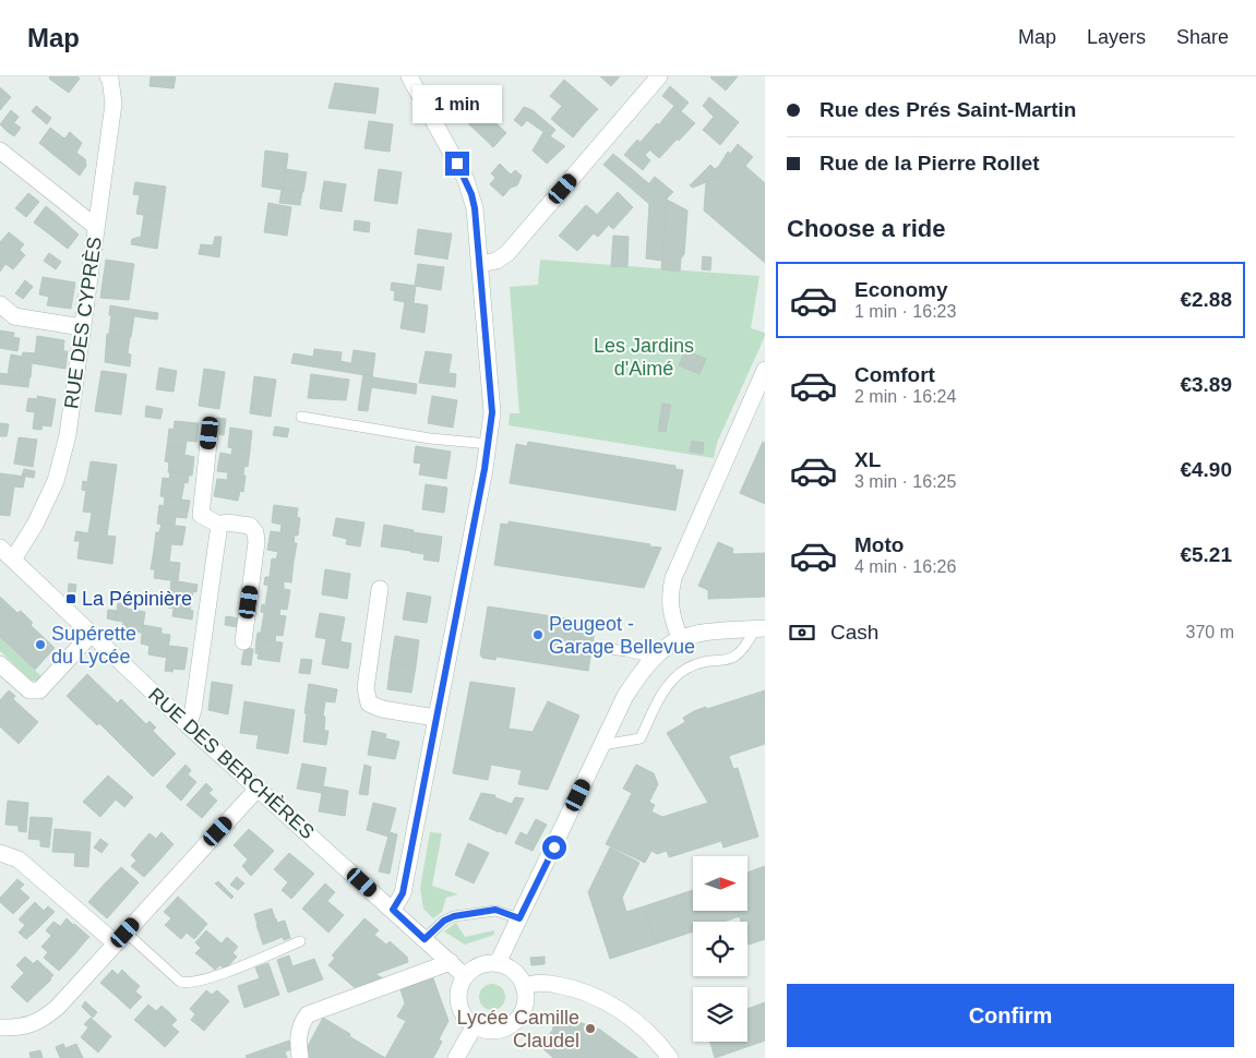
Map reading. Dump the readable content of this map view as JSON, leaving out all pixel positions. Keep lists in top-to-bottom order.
{
  "streets": {
    "street": ["RUE DES CYPRÈS", "RUE DES BERCHÈRES"]
  },
  "crossings": [
    ["RUE DES CYPRÈS", "RUE DES BERCHÈRES"]
  ],
  "parks": ["Les Jardins d'Aimé"],
  "places": {
    "transit": ["La Pépinière"],
    "other": ["Peugeot - Garage Bellevue", "Supérette du Lycée", "Lycée Camille Claudel"]
  },
  "north": "right",
  "page": {
    "header": "Map",
    "nav": ["Map", "Layers", "Share"],
    "banner": ["Rue des Prés Saint-Martin", "Rue de la Pierre Rollet"],
    "bubble": "1 min",
    "heading": "Choose a ride",
    "list": [
      {
        "name": "Economy",
        "note": "1 min · 16:23",
        "value": "€2.88"
      },
      {
        "name": "Comfort",
        "note": "2 min · 16:24",
        "value": "€3.89"
      },
      {
        "name": "XL",
        "note": "3 min · 16:25",
        "value": "€4.90"
      },
      {
        "name": "Moto",
        "note": "4 min · 16:26",
        "value": "€5.21"
      }
    ],
    "pay": ["Cash", "370 m"],
    "buttons": "Confirm"
  }
}
